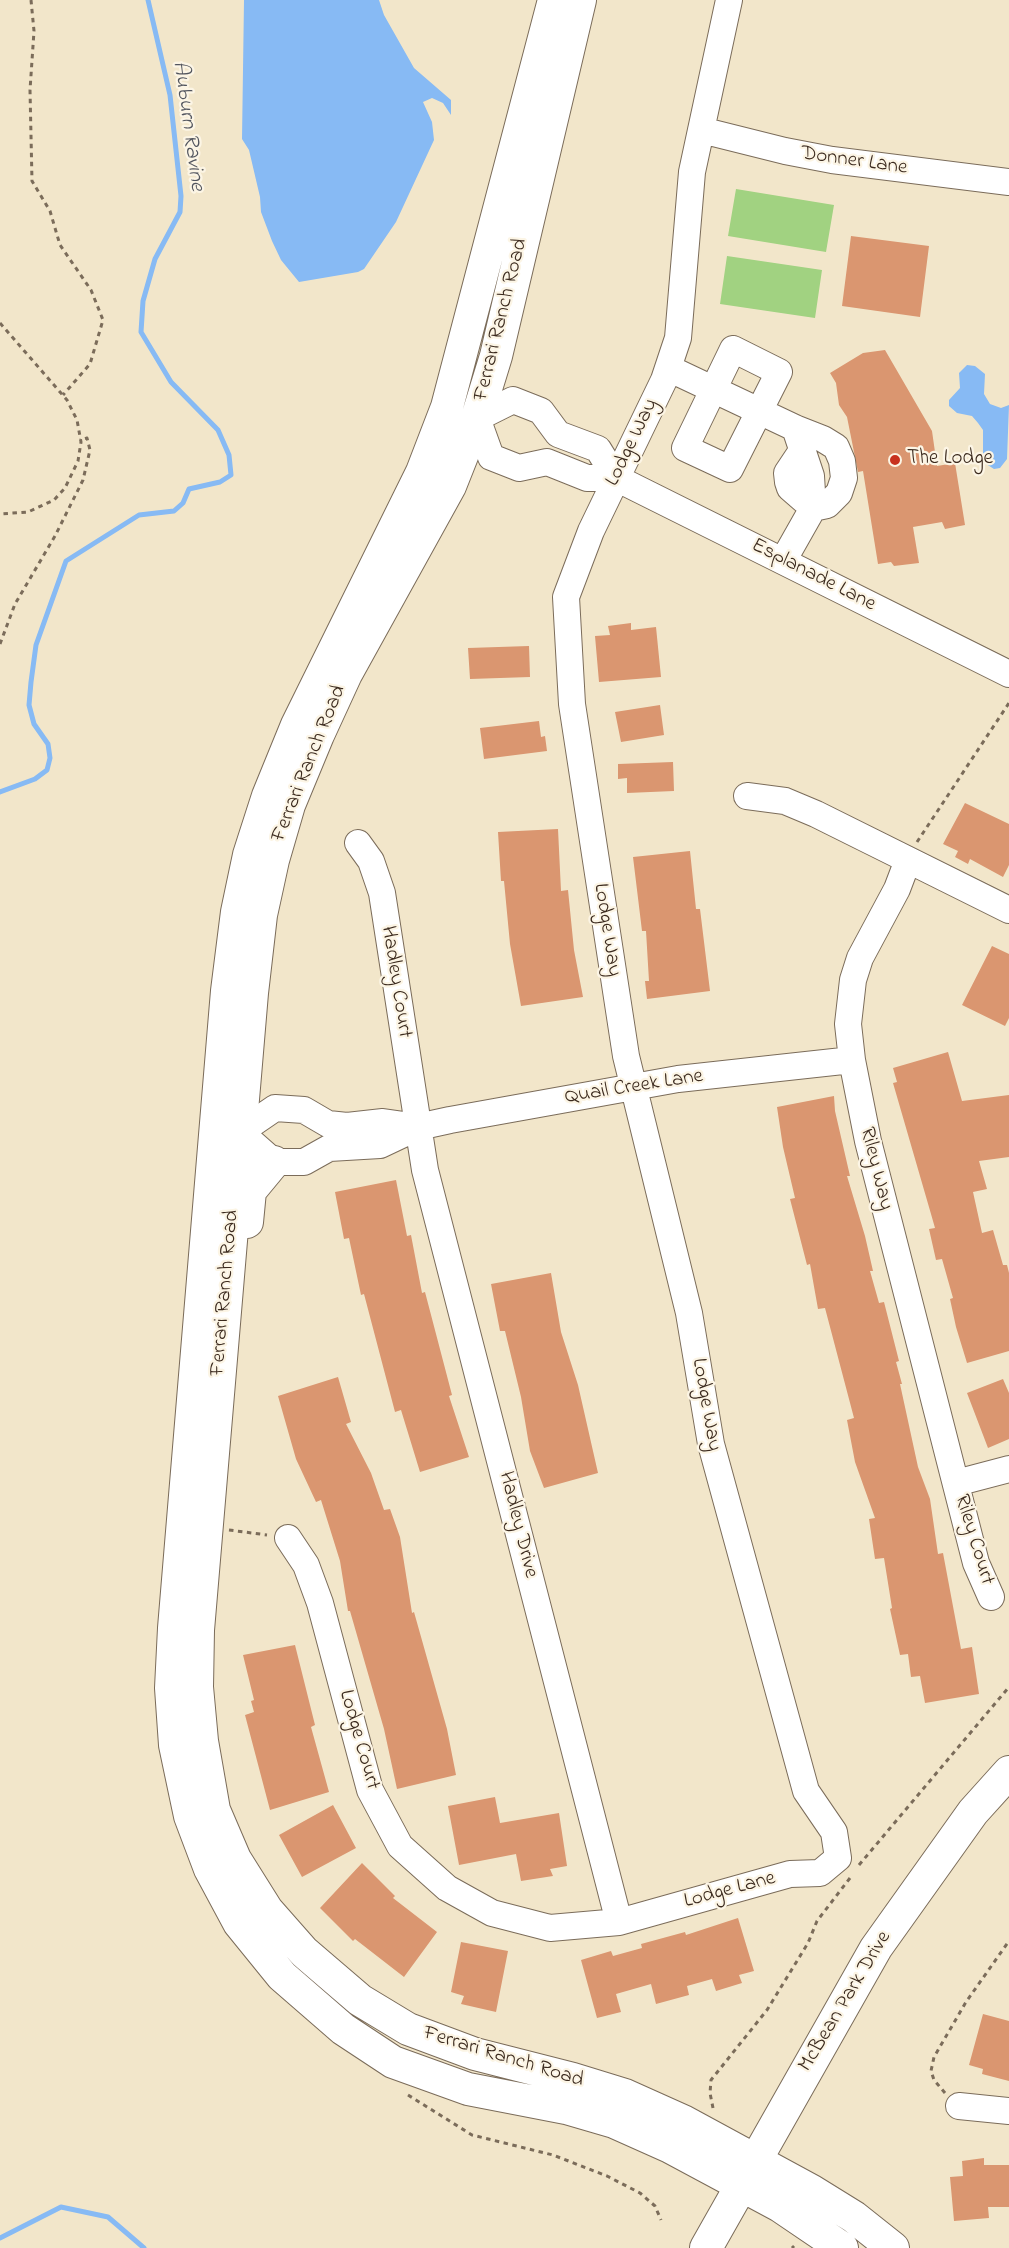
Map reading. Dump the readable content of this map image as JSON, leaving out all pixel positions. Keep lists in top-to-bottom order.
{
  "streets": {
    "main road": ["Ferrari Ranch Road", "McBean Park Drive"],
    "street": [
      "Donner Lane",
      "Lodge Way",
      "Esplanade Lane",
      "Hadley Court",
      "Quail Creek Lane",
      "Riley Way",
      "Hadley Drive",
      "Riley Court",
      "Lodge Court",
      "Lodge Lane"
    ]
  },
  "crossings": [
    ["Donner Lane", "Lodge Way"],
    ["Ferrari Ranch Road", "Esplanade Lane"],
    ["Ferrari Ranch Road", "McBean Park Drive"],
    ["Lodge Way", "Esplanade Lane"],
    ["Lodge Way", "Quail Creek Lane"],
    ["Lodge Way", "Lodge Lane"],
    ["Hadley Court", "Quail Creek Lane"],
    ["Hadley Court", "Hadley Drive"],
    ["Quail Creek Lane", "Riley Way"],
    ["Quail Creek Lane", "Hadley Drive"],
    ["Riley Way", "Riley Court"],
    ["Hadley Drive", "Lodge Court"],
    ["Hadley Drive", "Lodge Lane"],
    ["Lodge Court", "Lodge Lane"]
  ],
  "water": ["Auburn Ravine"],
  "places": ["The Lodge"]
}
